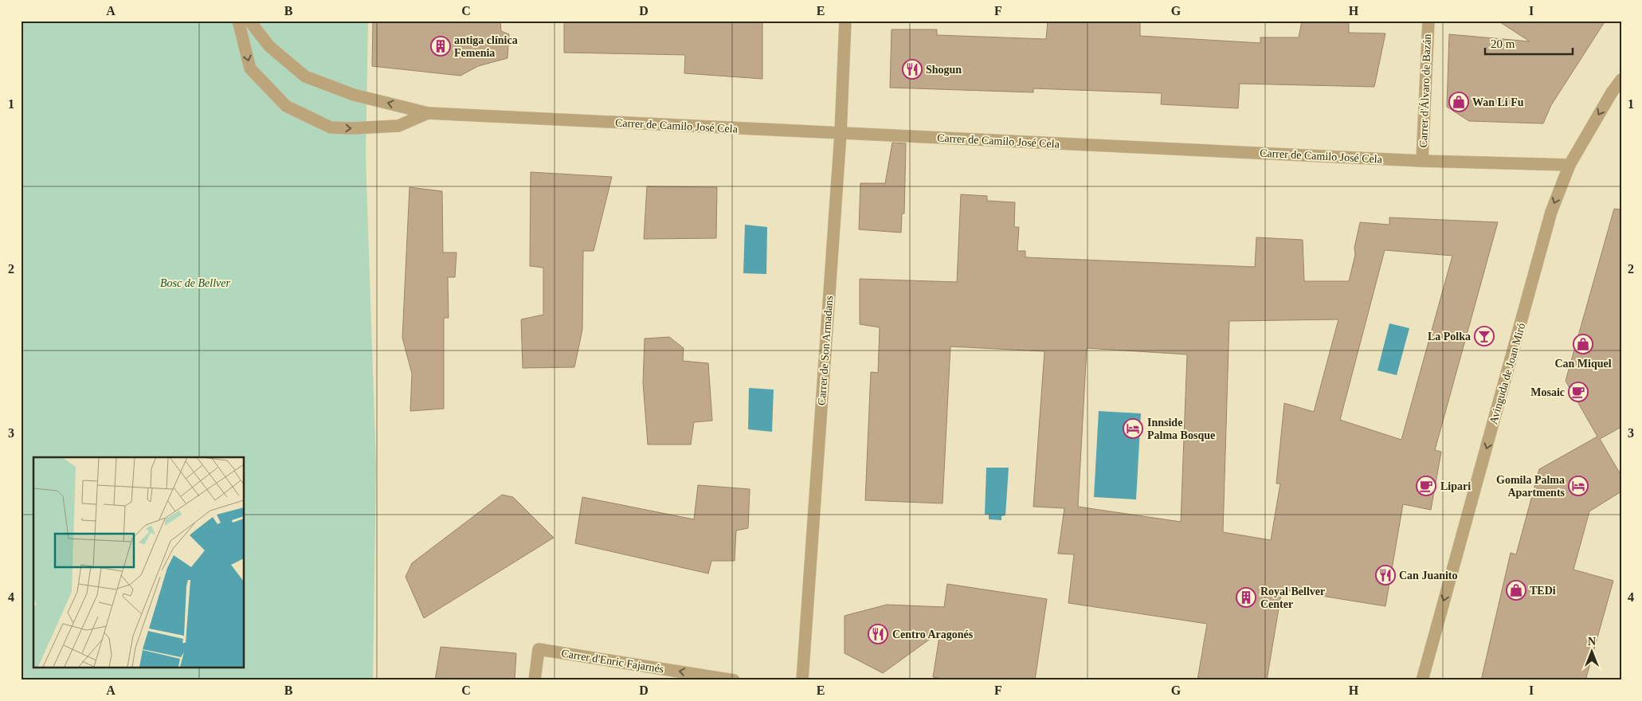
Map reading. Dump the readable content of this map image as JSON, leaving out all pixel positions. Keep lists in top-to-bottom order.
{
  "streets": {
    "street": [
      "Carrer d'Álvaro de Bazán",
      "Carrer de Camilo José Cela",
      "Carrer de Son Armadans",
      "Avinguda de Joan Miró",
      "Carrer d'Enric Fajarnés"
    ]
  },
  "crossings": [
    ["Carrer d'Álvaro de Bazán", "Carrer de Camilo José Cela"],
    ["Carrer de Camilo José Cela", "Carrer de Son Armadans"],
    ["Carrer de Camilo José Cela", "Avinguda de Joan Miró"]
  ],
  "one_way": ["Avinguda de Joan Miró", "Carrer d'Enric Fajarnés"],
  "parks": ["Bosc de Bellver"],
  "places": {
    "building": ["antiga clínica Femenia", "Royal Bellver Center"],
    "restaurant": ["Shogun", "Can Juanito", "Centro Aragonés"],
    "shop": ["Wan Li Fu", "Can Miquel", "TEDi"],
    "bar": ["La Polka"],
    "cafe": ["Mosaic", "Lipari"],
    "hotel": ["Innside Palma Bosque", "Gomila Palma Apartments"]
  },
  "scale_bar": "20 m",
  "north": "top",
  "grid": {
    "columns": [
      "A",
      "B",
      "C",
      "D",
      "E",
      "F",
      "G",
      "H",
      "I"
    ],
    "rows": [
      "1",
      "2",
      "3",
      "4"
    ]
  }
}
